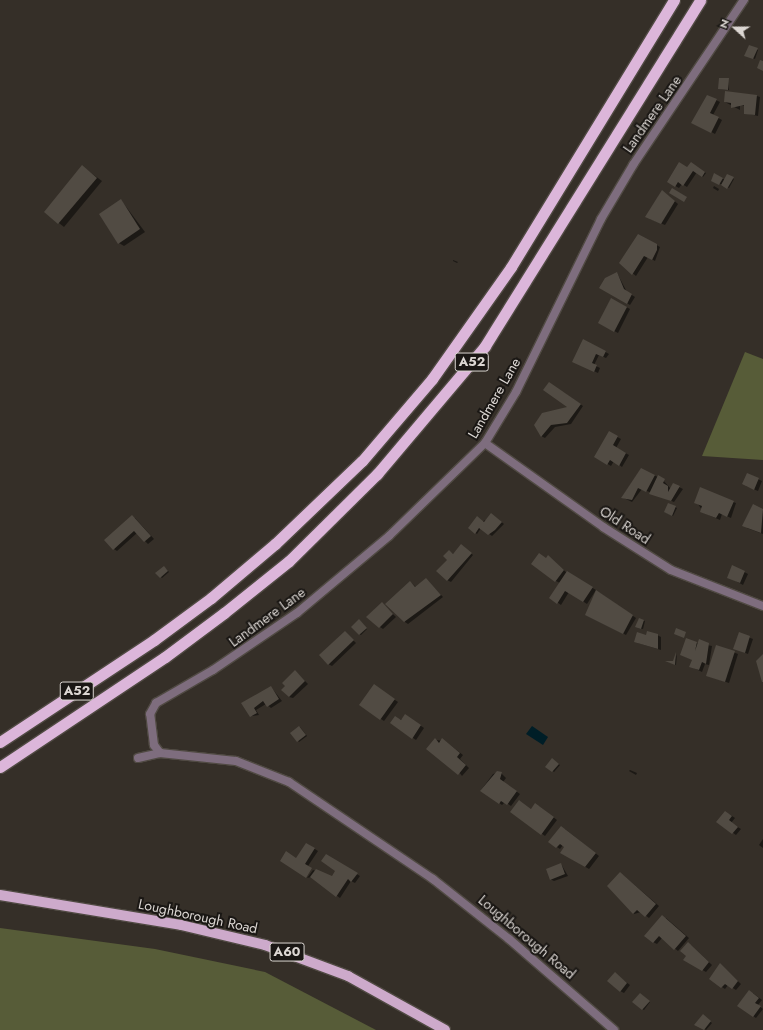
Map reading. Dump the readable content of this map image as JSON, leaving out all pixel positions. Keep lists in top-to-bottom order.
{
  "streets": {
    "highway": ["A52"],
    "main road": ["Loughborough Road", "A60"],
    "street": ["Landmere Lane", "Old Road"]
  },
  "crossings": [
    ["Landmere Lane", "Old Road"],
    ["Landmere Lane", "Loughborough Road"]
  ],
  "north": "left"
}
